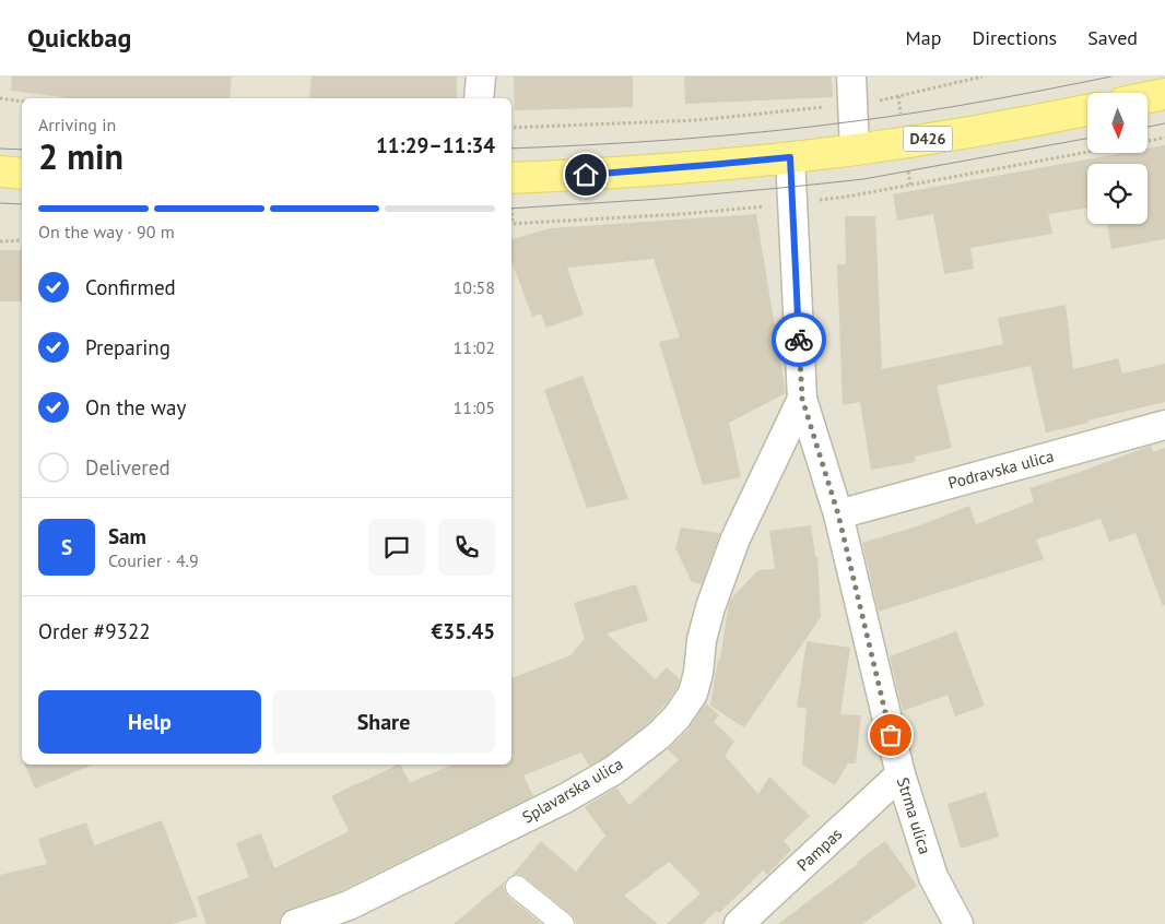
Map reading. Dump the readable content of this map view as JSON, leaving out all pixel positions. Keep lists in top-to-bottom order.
{
  "streets": {
    "main road": ["D426"],
    "street": [
      "Podravska ulica",
      "Splavarska ulica",
      "Strma ulica",
      "Pampas"
    ]
  },
  "crossings": [
    ["D426", "Strma ulica"],
    ["Podravska ulica", "Strma ulica"],
    ["Splavarska ulica", "Strma ulica"],
    ["Strma ulica", "Pampas"]
  ],
  "north": "bottom",
  "page": {
    "header": "Quickbag",
    "nav": ["Map", "Directions", "Saved"],
    "heading": ["2 min", "Arriving in", "11:29–11:34"],
    "panel": [
      "Sam",
      "Courier · 4.9",
      "Order #9322",
      "€35.45"
    ],
    "bar": "On the way · 90 m",
    "list": [
      ["Confirmed", "10:58"],
      ["Preparing", "11:02"],
      ["On the way", "11:05"],
      "Delivered"
    ],
    "round": "S",
    "buttons": ["Help", "Share"]
  }
}
